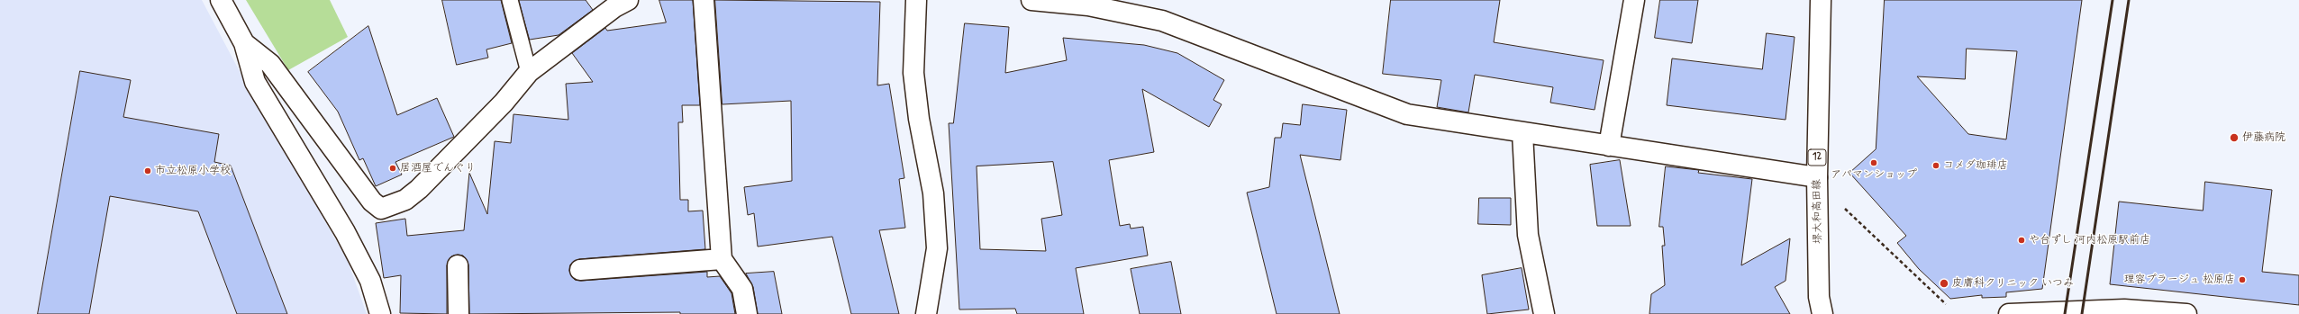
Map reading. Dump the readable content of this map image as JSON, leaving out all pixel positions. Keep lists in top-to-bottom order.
{
  "streets": {
    "street": ["12", "堺大和高田線"]
  },
  "places": [
    "伊藤病院",
    "アパマンショップ",
    "コメダ珈琲店",
    "居酒屋でんぐり",
    "市立松原小学校",
    "や台ずし 河内松原駅前店",
    "理容プラージュ 松原店",
    "皮膚科クリニック いつみ"
  ]
}
